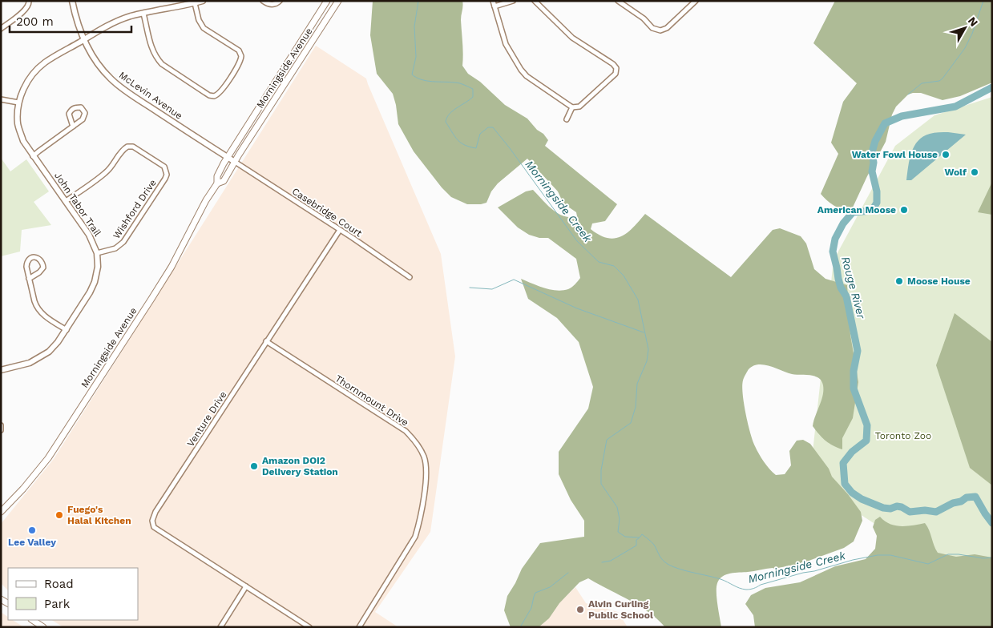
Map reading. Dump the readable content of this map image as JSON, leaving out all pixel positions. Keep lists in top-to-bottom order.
{
  "streets": {
    "main road": ["Morningside Avenue"],
    "street": [
      "McLevin Avenue",
      "John Tabor Trail",
      "Wishford Drive",
      "Casebridge Court",
      "Thornmount Drive",
      "Venture Drive"
    ]
  },
  "crossings": [
    ["Morningside Avenue", "McLevin Avenue"],
    ["Morningside Avenue", "Casebridge Court"],
    ["McLevin Avenue", "John Tabor Trail"],
    ["McLevin Avenue", "Casebridge Court"],
    ["John Tabor Trail", "Wishford Drive"],
    ["Casebridge Court", "Venture Drive"],
    ["Thornmount Drive", "Venture Drive"]
  ],
  "water": ["Morningside Creek", "Rouge River"],
  "parks": ["Toronto Zoo"],
  "places": [
    "Water Fowl House",
    "Wolf",
    "American Moose",
    "Moose House",
    "Amazon DOI2 Delivery Station",
    "Fuego's Halal Kitchen",
    "Lee Valley",
    "Alvin Curling Public School"
  ],
  "legend": ["Road", "Park"],
  "scale_bar": "200 m",
  "north": "top right"
}
